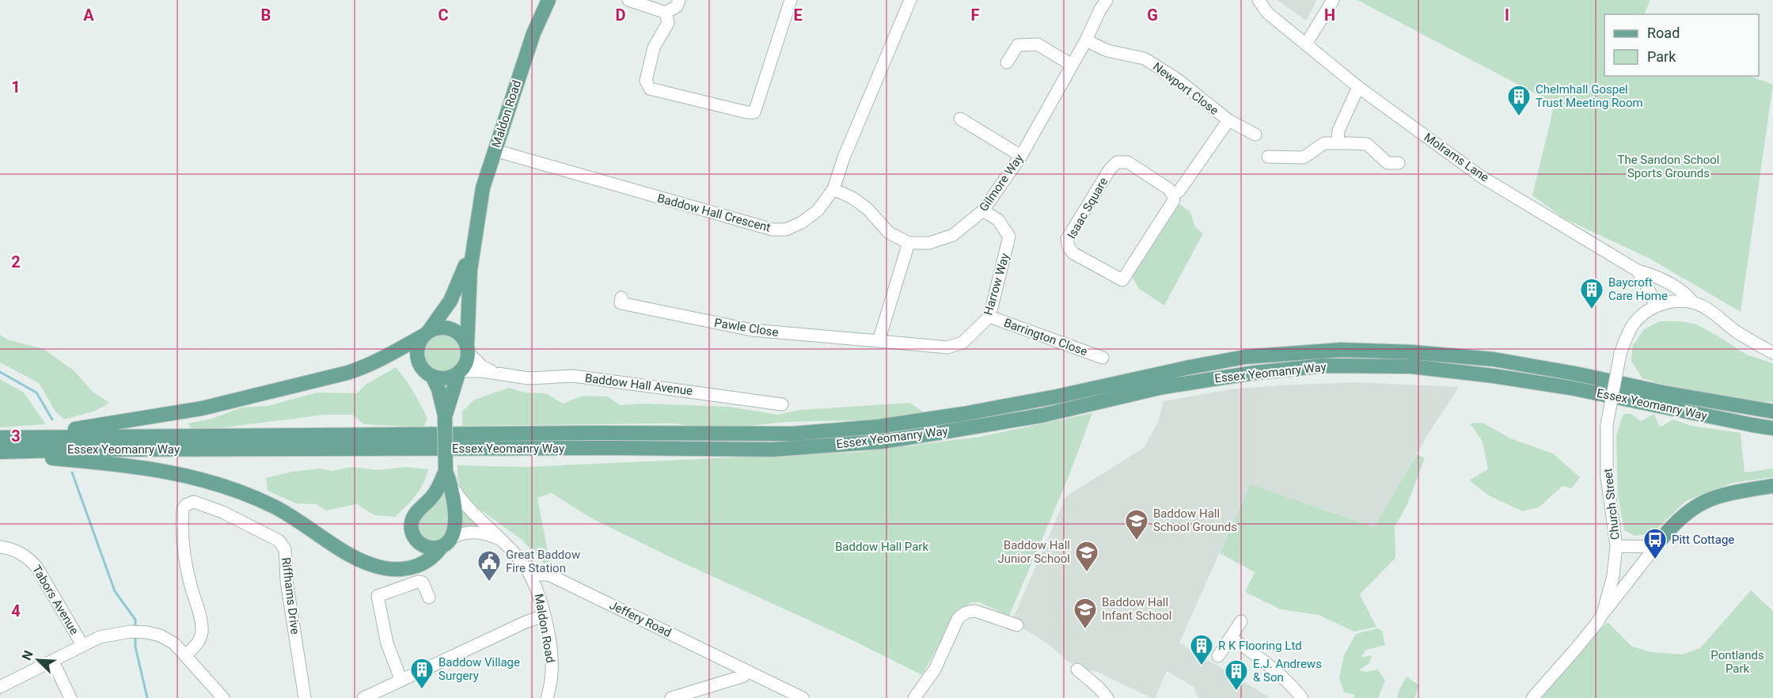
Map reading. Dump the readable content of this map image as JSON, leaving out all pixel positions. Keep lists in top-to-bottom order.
{
  "streets": {
    "main road": ["Maldon Road", "Essex Yeomanry Way"],
    "street": [
      "Newport Close",
      "Molrams Lane",
      "Gilmore Way",
      "Isaac Square",
      "Baddow Hall Crescent",
      "Harrow Way",
      "Pawle Close",
      "Barrington Close",
      "Baddow Hall Avenue",
      "Church Street",
      "Riffhams Drive",
      "Tabors Avenue",
      "Jeffery Road"
    ]
  },
  "crossings": [
    ["Newport Close", "Gilmore Way"],
    ["Newport Close", "Isaac Square"],
    ["Maldon Road", "Baddow Hall Crescent"],
    ["Maldon Road", "Baddow Hall Avenue"],
    ["Maldon Road", "Jeffery Road"],
    ["Molrams Lane", "Church Street"],
    ["Gilmore Way", "Harrow Way"],
    ["Harrow Way", "Pawle Close"],
    ["Harrow Way", "Barrington Close"]
  ],
  "parks": ["The Sandon School Sports Grounds", "Baddow Hall Park", "Pontlands Park"],
  "places": {
    "building": [
      "Chelmhall Gospel Trust Meeting Room",
      "Baycroft Care Home",
      "R K Flooring Ltd",
      "Baddow Village Surgery",
      "E.J. Andrews & Son"
    ],
    "school or university": ["Baddow Hall School Grounds", "Baddow Hall Junior School", "Baddow Hall Infant School"],
    "bus stop": ["Pitt Cottage"],
    "public building": ["Great Baddow Fire Station"]
  },
  "legend": ["Road", "Park"],
  "north": "top left",
  "grid": {
    "columns": [
      "A",
      "B",
      "C",
      "D",
      "E",
      "F",
      "G",
      "H",
      "I"
    ],
    "rows": [
      "1",
      "2",
      "3",
      "4"
    ]
  }
}
